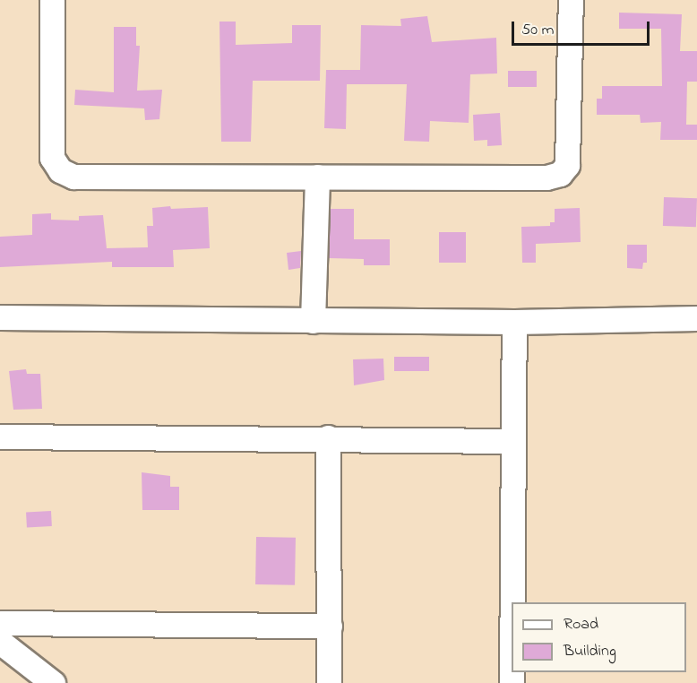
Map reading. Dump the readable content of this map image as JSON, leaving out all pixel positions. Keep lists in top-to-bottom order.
{
  "legend": ["Road", "Building"],
  "scale_bar": "50 m"
}
